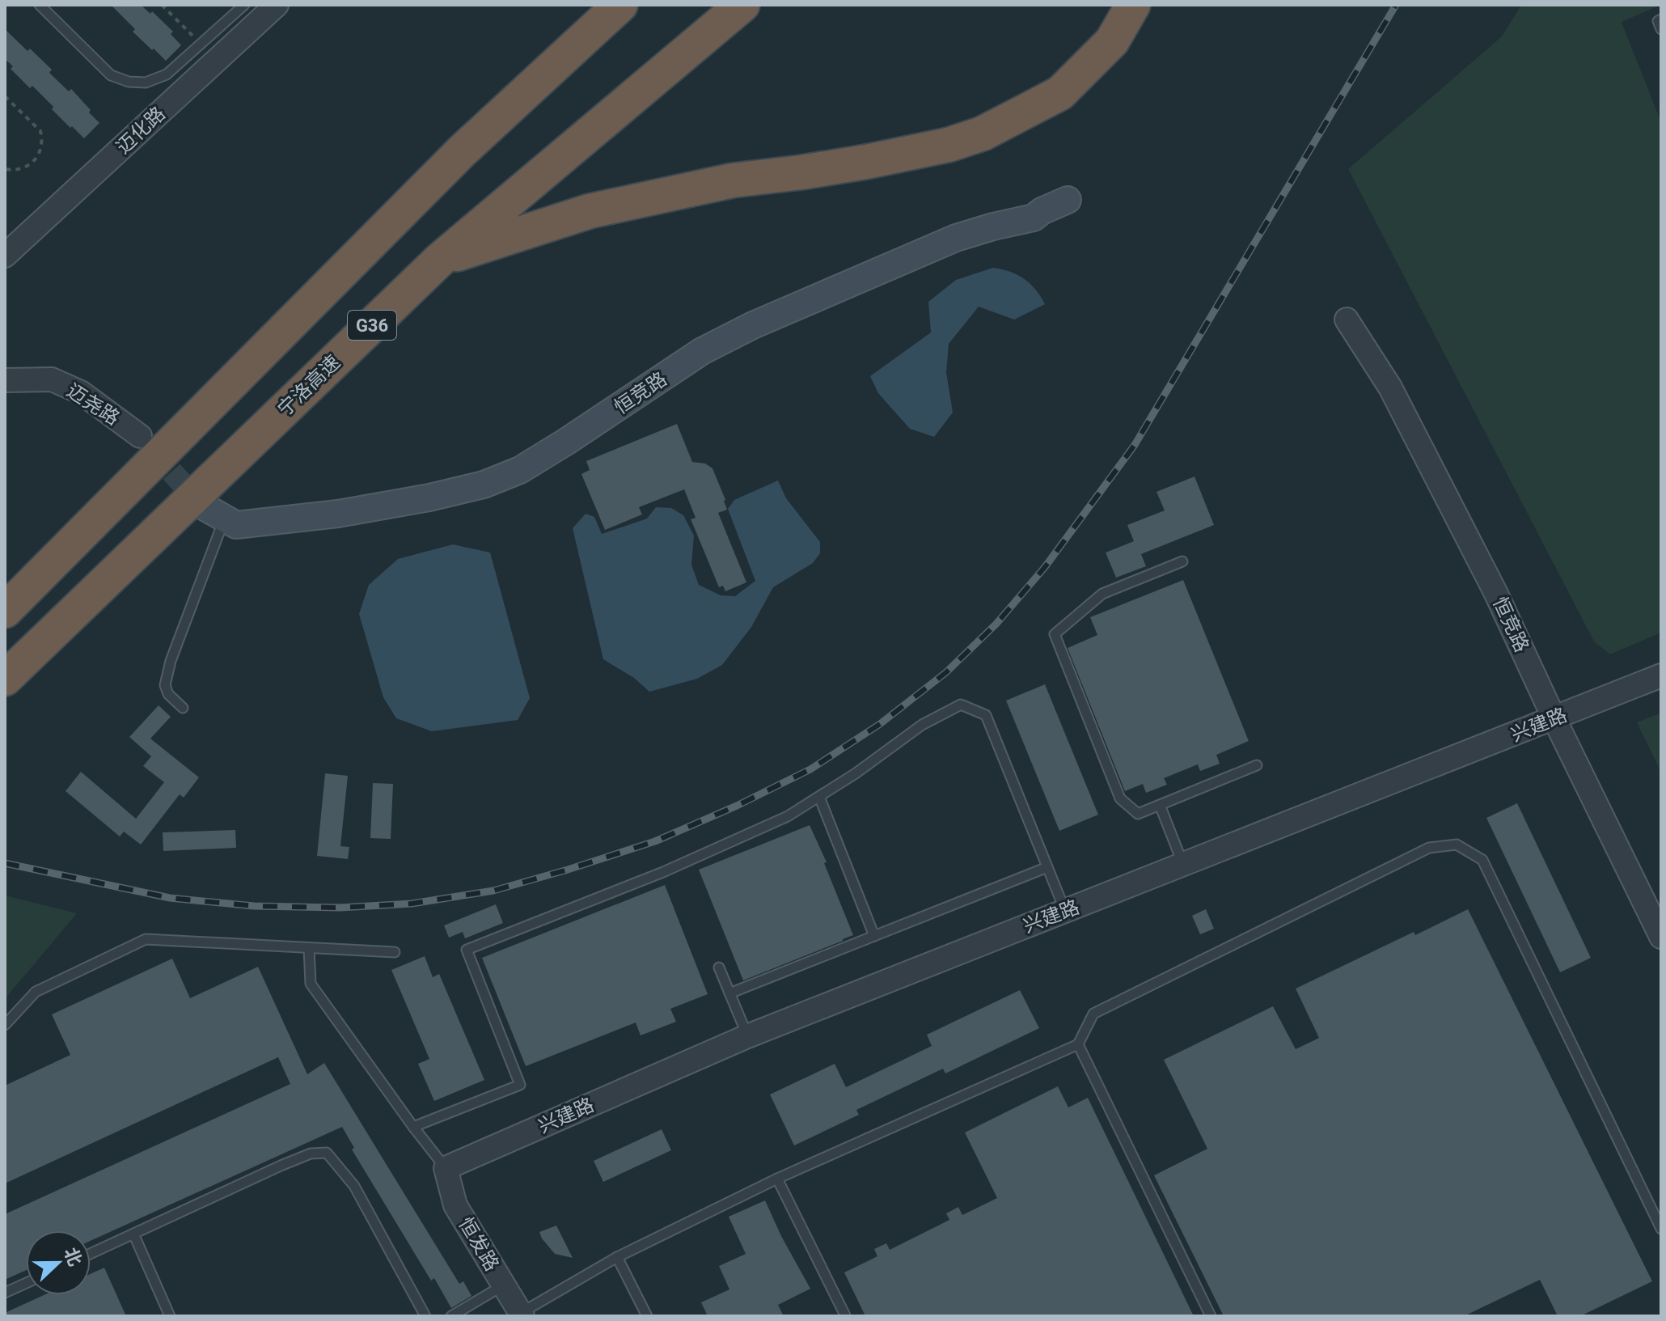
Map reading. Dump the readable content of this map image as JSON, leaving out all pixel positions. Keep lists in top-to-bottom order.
{
  "streets": {
    "highway": ["G36", "宁洛高速"],
    "main road": ["恒竞路"],
    "street": [
      "迈化路",
      "迈尧路",
      "兴建路",
      "恒发路"
    ]
  },
  "crossings": [
    ["恒竞路", "兴建路"],
    ["兴建路", "恒发路"]
  ],
  "north": "right"
}
